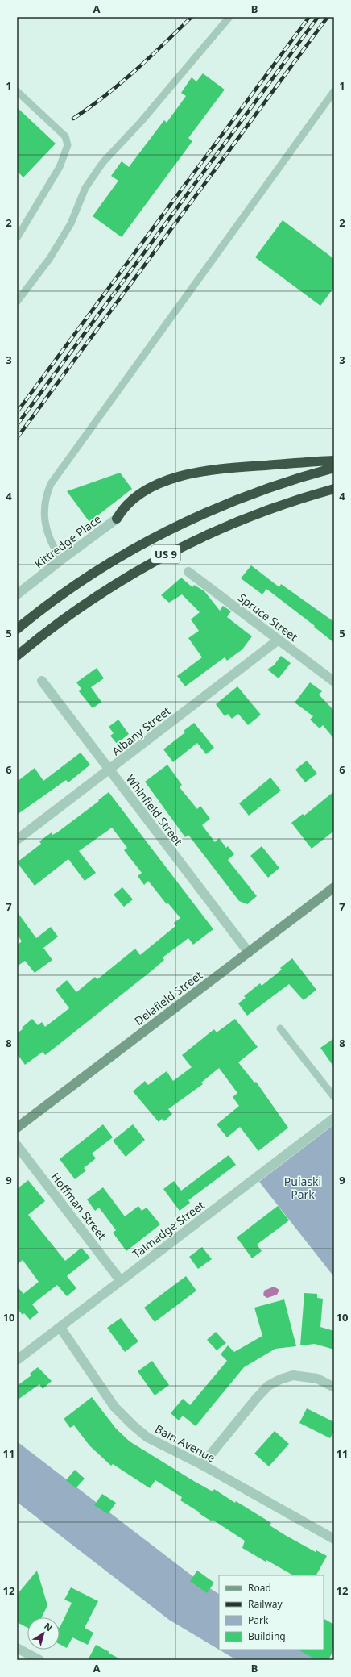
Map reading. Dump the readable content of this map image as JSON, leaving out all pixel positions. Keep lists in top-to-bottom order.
{
  "streets": {
    "highway": ["US 9"],
    "street": [
      "Kittredge Place",
      "Spruce Street",
      "Albany Street",
      "Whinfield Street",
      "Delafield Street",
      "Hoffman Street",
      "Talmadge Street",
      "Bain Avenue"
    ]
  },
  "crossings": [
    ["Spruce Street", "Albany Street"],
    ["Albany Street", "Whinfield Street"],
    ["Whinfield Street", "Delafield Street"],
    ["Hoffman Street", "Talmadge Street"],
    ["Talmadge Street", "Bain Avenue"]
  ],
  "parks": ["Pulaski Park"],
  "legend": [
    "Road",
    "Railway",
    "Park",
    "Building"
  ],
  "north": "top right",
  "grid": {
    "columns": ["A", "B"],
    "rows": [
      "1",
      "2",
      "3",
      "4",
      "5",
      "6",
      "7",
      "8",
      "9",
      "10",
      "11",
      "12"
    ]
  }
}
